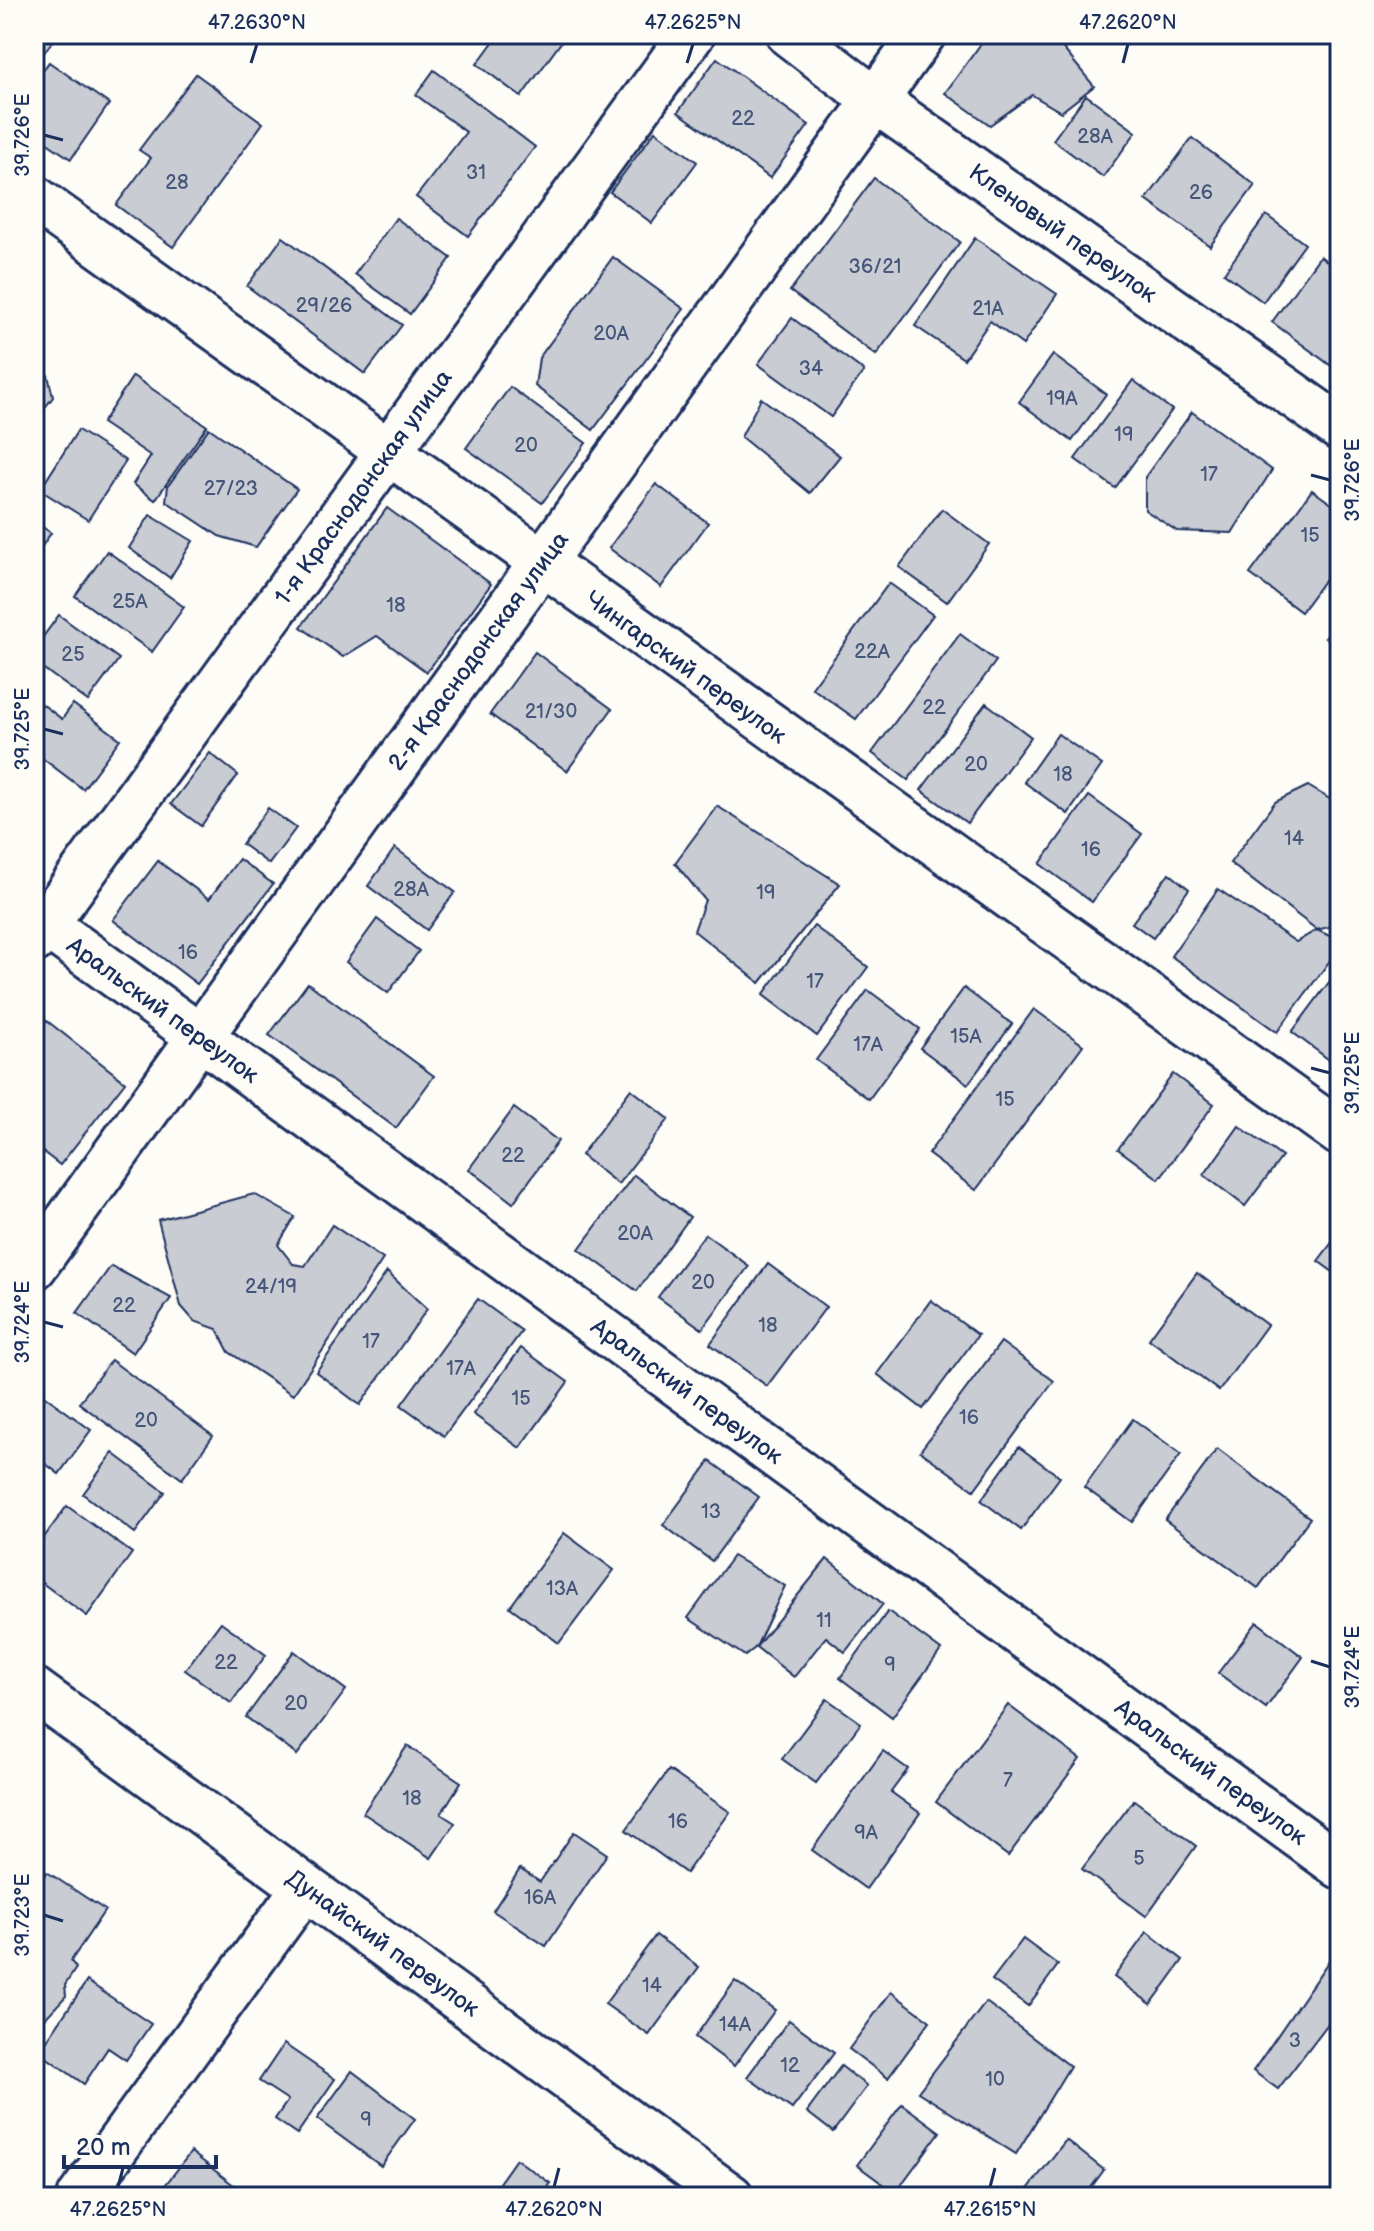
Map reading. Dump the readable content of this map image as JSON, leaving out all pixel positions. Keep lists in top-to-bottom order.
{
  "streets": {
    "street": [
      "Кленовый переулок",
      "1-я Краснодонская улица",
      "2-я Краснодонская улица",
      "Чингарский переулок",
      "Аральский переулок",
      "Дунайский переулок"
    ]
  },
  "crossings": [
    ["Кленовый переулок", "2-я Краснодонская улица"],
    ["1-я Краснодонская улица", "Чингарский переулок"],
    ["1-я Краснодонская улица", "Аральский переулок"],
    ["2-я Краснодонская улица", "Чингарский переулок"],
    ["2-я Краснодонская улица", "Аральский переулок"]
  ],
  "house_numbers": [
    "22",
    "28А",
    "31",
    "28",
    "26",
    "36/21",
    "29/26",
    "21А",
    "20А",
    "34",
    "19А",
    "19",
    "20",
    "17",
    "27/23",
    "15",
    "25А",
    "18",
    "22А",
    "25",
    "22",
    "21/30",
    "20",
    "18",
    "14",
    "16",
    "28А",
    "19",
    "16",
    "17",
    "15А",
    "17А",
    "15",
    "22",
    "20А",
    "20",
    "24/19",
    "22",
    "18",
    "17",
    "17А",
    "15",
    "16",
    "20",
    "13",
    "13А",
    "11",
    "22",
    "9",
    "20",
    "7",
    "18",
    "16",
    "9А",
    "5",
    "16А",
    "14",
    "14А",
    "3",
    "12",
    "10",
    "9"
  ],
  "scale_bar": "20 m",
  "coordinates": [
    "47.2630°N",
    "47.2625°N",
    "47.2620°N",
    "39.726°E",
    "39.725°E",
    "39.724°E",
    "39.723°E",
    "47.2615°N"
  ]
}
